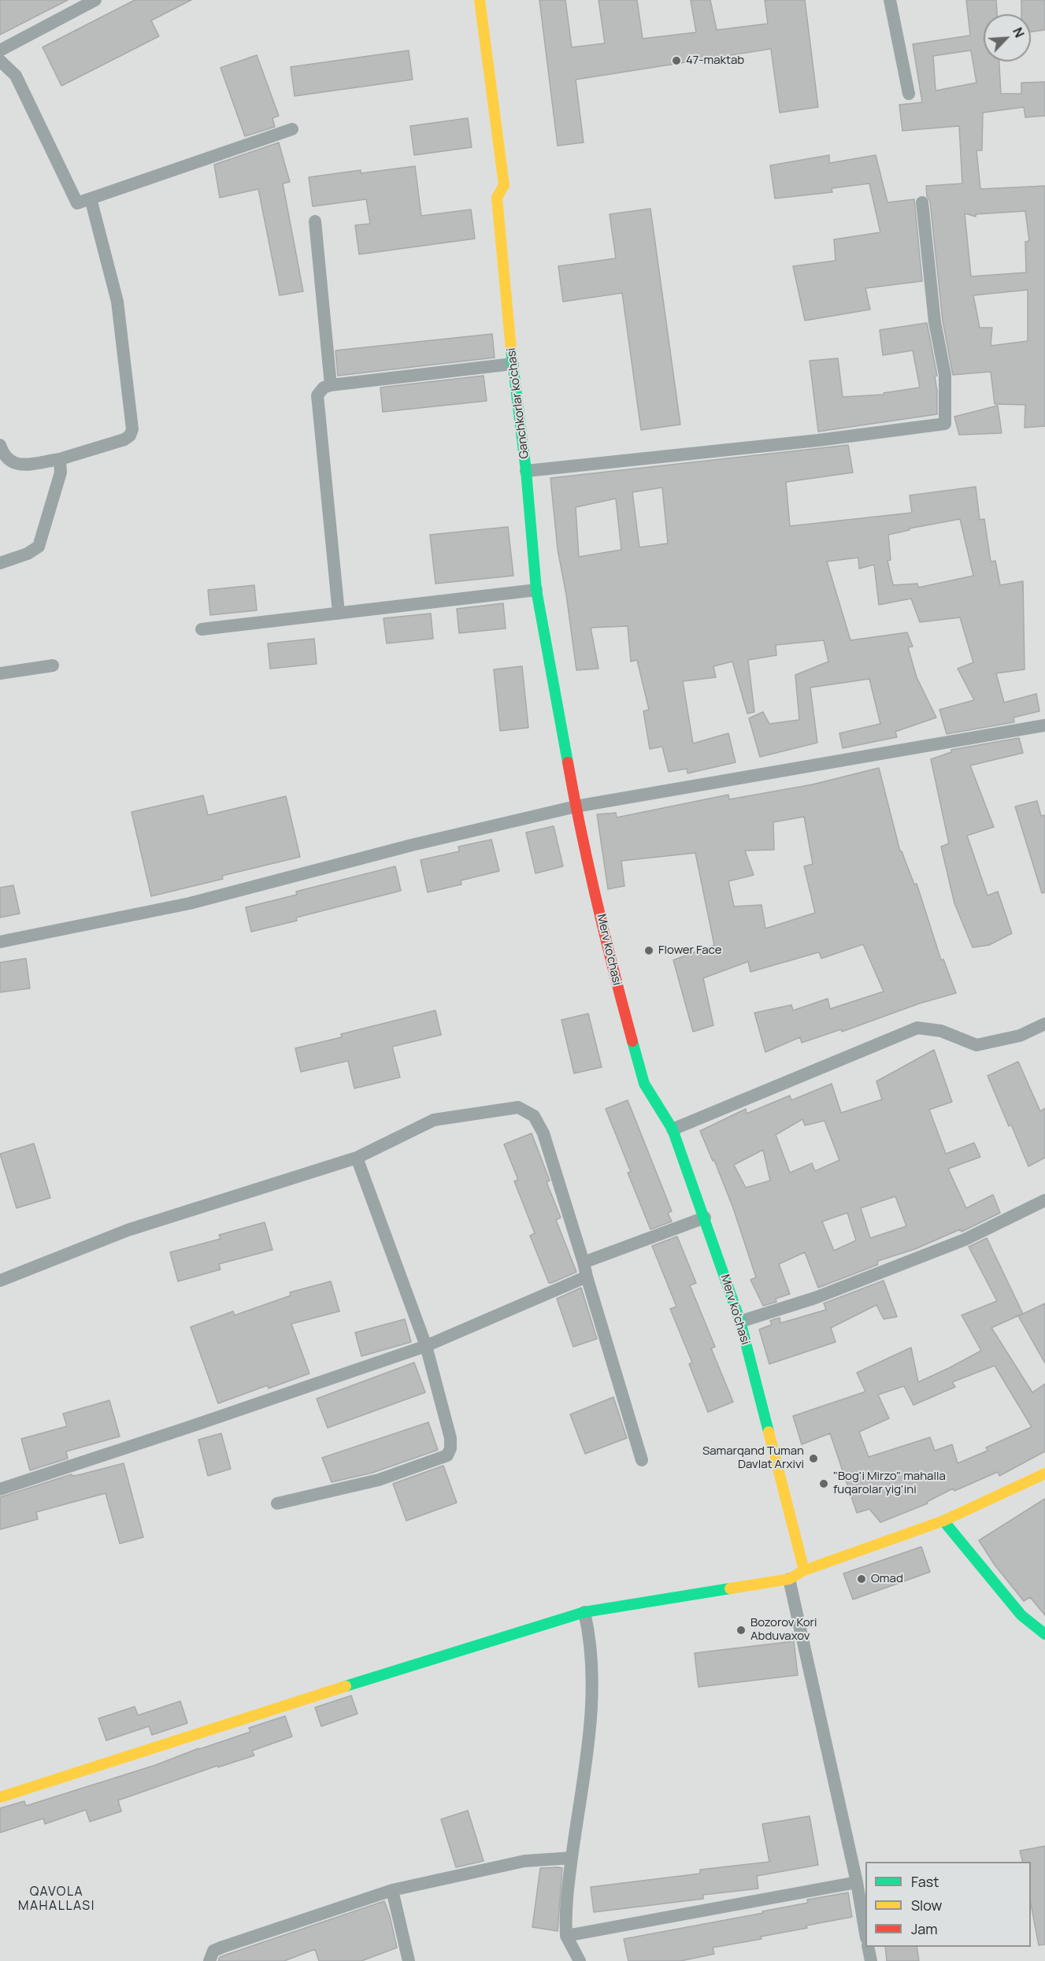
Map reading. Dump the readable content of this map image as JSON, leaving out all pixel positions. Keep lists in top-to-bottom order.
{
  "streets": {
    "street": ["Ganchkorlar ko'chasi", "Merv ko'chasi"]
  },
  "crossings": [
    ["Ganchkorlar ko'chasi", "Merv ko'chasi"]
  ],
  "districts": ["QAVOLA MAHALLASI"],
  "places": [
    "47-maktab",
    "Flower Face",
    "Samarqand Tuman Davlat Arxivi",
    "\"Bog'i Mirzo\" mahalla fuqarolar yig'ini",
    "Omad",
    "Bozorov Kori Abduvaxov"
  ],
  "legend": ["Fast", "Slow", "Jam"],
  "north": "top right"
}
